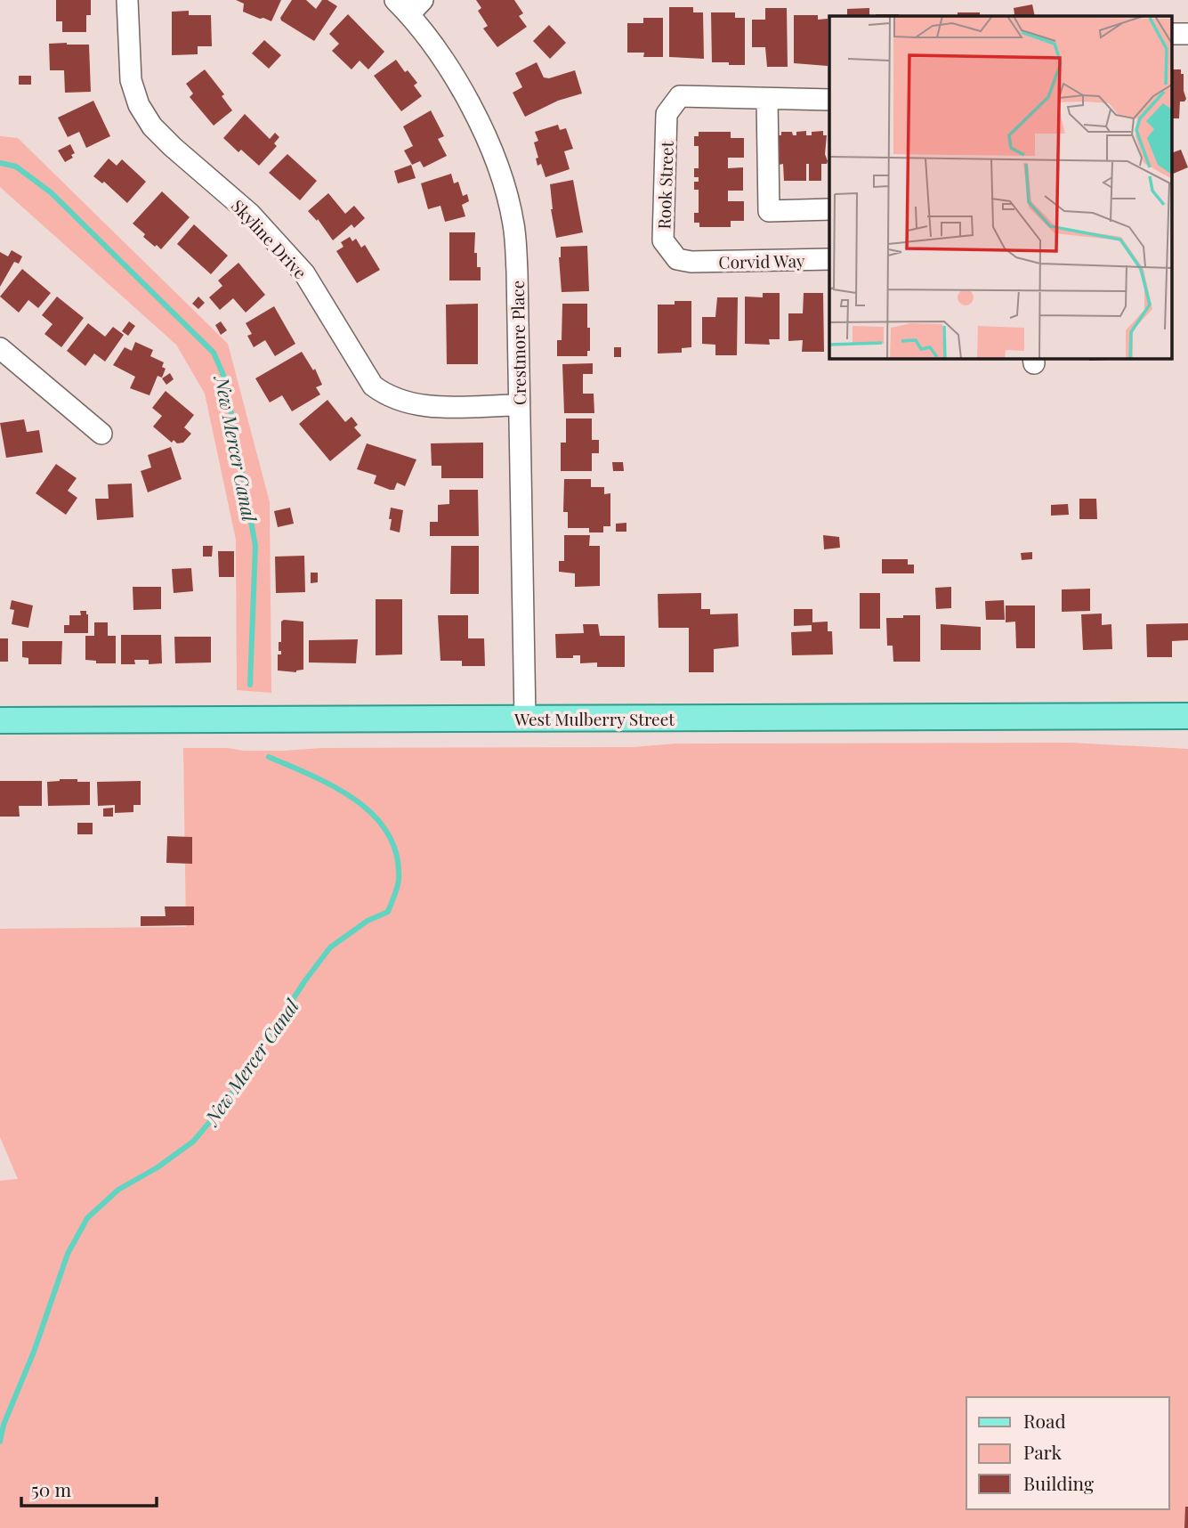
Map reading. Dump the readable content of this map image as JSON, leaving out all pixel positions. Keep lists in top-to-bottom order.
{
  "streets": {
    "main road": ["West Mulberry Street"],
    "street": [
      "Rook Street",
      "Skyline Drive",
      "Corvid Way",
      "Crestmore Place"
    ]
  },
  "crossings": [
    ["Rook Street", "Corvid Way"],
    ["Skyline Drive", "Crestmore Place"],
    ["Crestmore Place", "West Mulberry Street"]
  ],
  "water": ["New Mercer Canal"],
  "legend": ["Road", "Park", "Building"],
  "scale_bar": "50 m"
}
